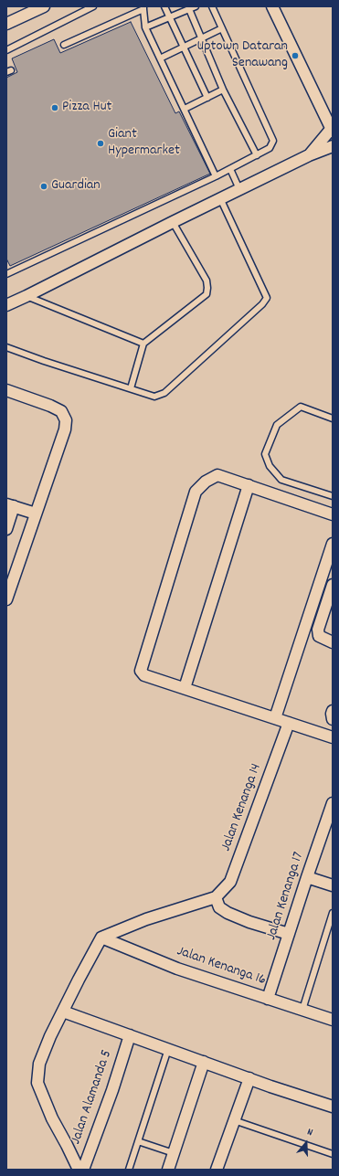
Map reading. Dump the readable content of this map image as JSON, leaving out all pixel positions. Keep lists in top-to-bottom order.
{
  "streets": {
    "street": [
      "Jalan Kenanga 14",
      "Jalan Kenanga 17",
      "Jalan Kenanga 16",
      "Jalan Alamanda 5"
    ]
  },
  "crossings": [
    ["Jalan Kenanga 17", "Jalan Kenanga 16"]
  ],
  "places": [
    "Uptown Dataran Senawang",
    "Pizza Hut",
    "Giant Hypermarket",
    "Guardian"
  ],
  "north": "top"
}
